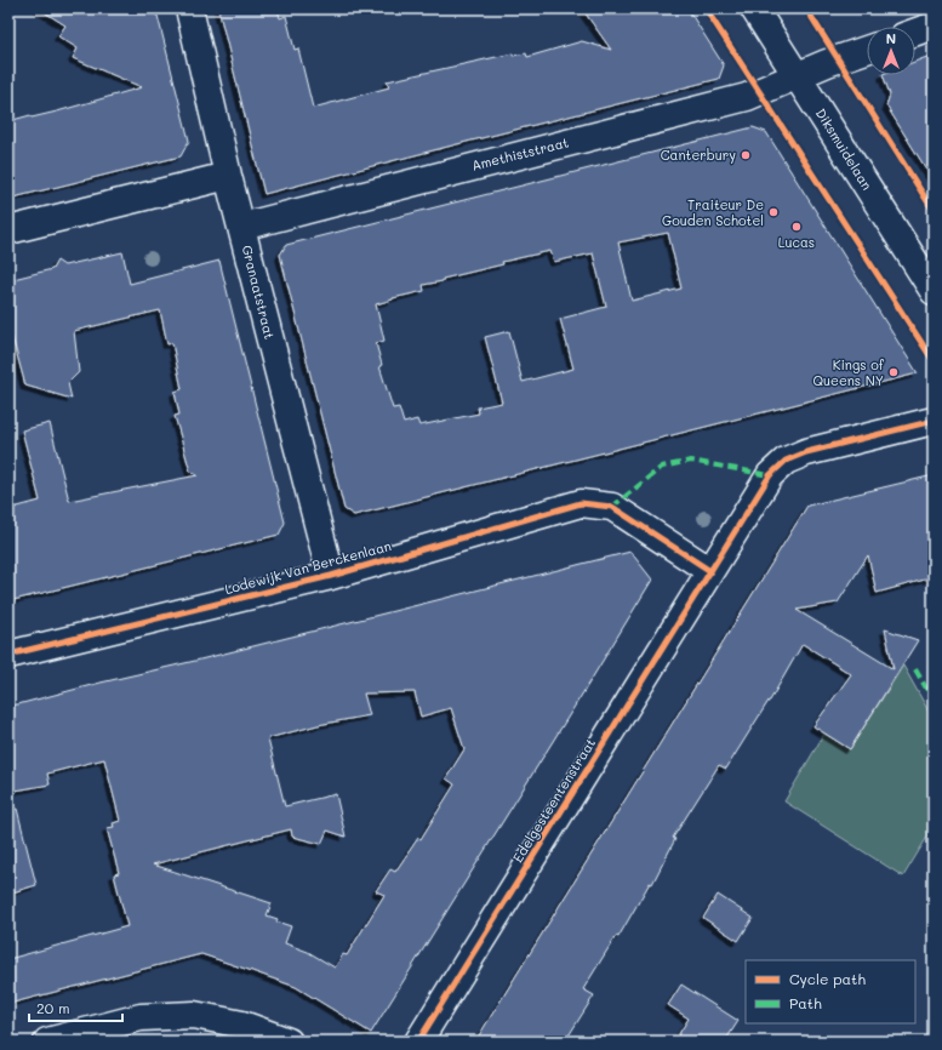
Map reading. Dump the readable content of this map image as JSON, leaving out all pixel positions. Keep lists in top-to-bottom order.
{
  "streets": {
    "street": [
      "Diksmuidelaan",
      "Amethiststraat",
      "Granaatstraat",
      "Lodewijk Van Berckenlaan",
      "Edelgesteentenstraat"
    ]
  },
  "crossings": [
    ["Diksmuidelaan", "Amethiststraat"],
    ["Amethiststraat", "Granaatstraat"],
    ["Granaatstraat", "Lodewijk Van Berckenlaan"],
    ["Lodewijk Van Berckenlaan", "Edelgesteentenstraat"]
  ],
  "places": [
    "Canterbury",
    "Traiteur De Gouden Schotel",
    "Lucas",
    "Kings of Queens NY"
  ],
  "legend": ["Cycle path", "Path"],
  "scale_bar": "20 m",
  "north": "top"
}
